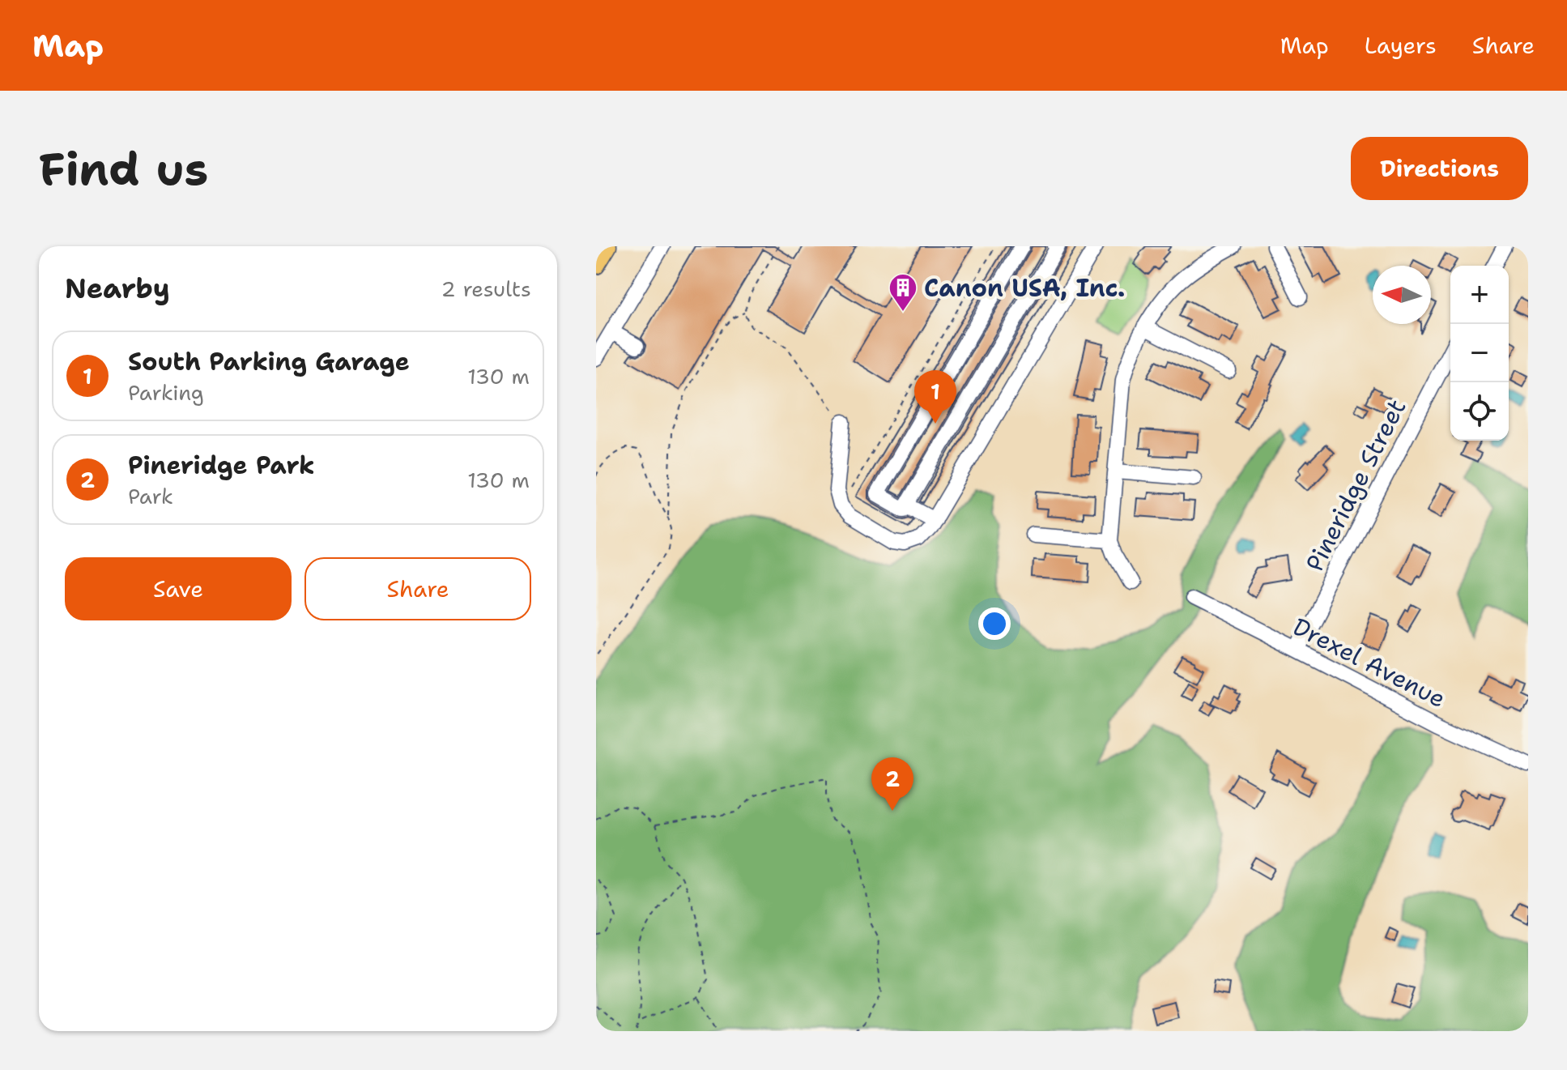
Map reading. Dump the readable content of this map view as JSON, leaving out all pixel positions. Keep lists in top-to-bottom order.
{
  "streets": {
    "street": ["Pineridge Street", "Drexel Avenue"]
  },
  "crossings": [
    ["Pineridge Street", "Drexel Avenue"]
  ],
  "places": {
    "building": ["Canon USA, Inc."]
  },
  "north": "left",
  "page": {
    "header": "Map",
    "nav": ["Map", "Layers", "Share"],
    "buttons": [
      "Directions",
      ["Save", "Share"]
    ],
    "title": "Find us",
    "heading": ["Nearby", "2 results"],
    "map_buttons": ["+", "−"],
    "list": [
      {
        "mark": "1",
        "name": "South Parking Garage",
        "note": "Parking",
        "value": "130 m"
      },
      {
        "mark": "2",
        "name": "Pineridge Park",
        "note": "Park",
        "value": "130 m"
      }
    ],
    "pins": ["1", "2"]
  }
}
